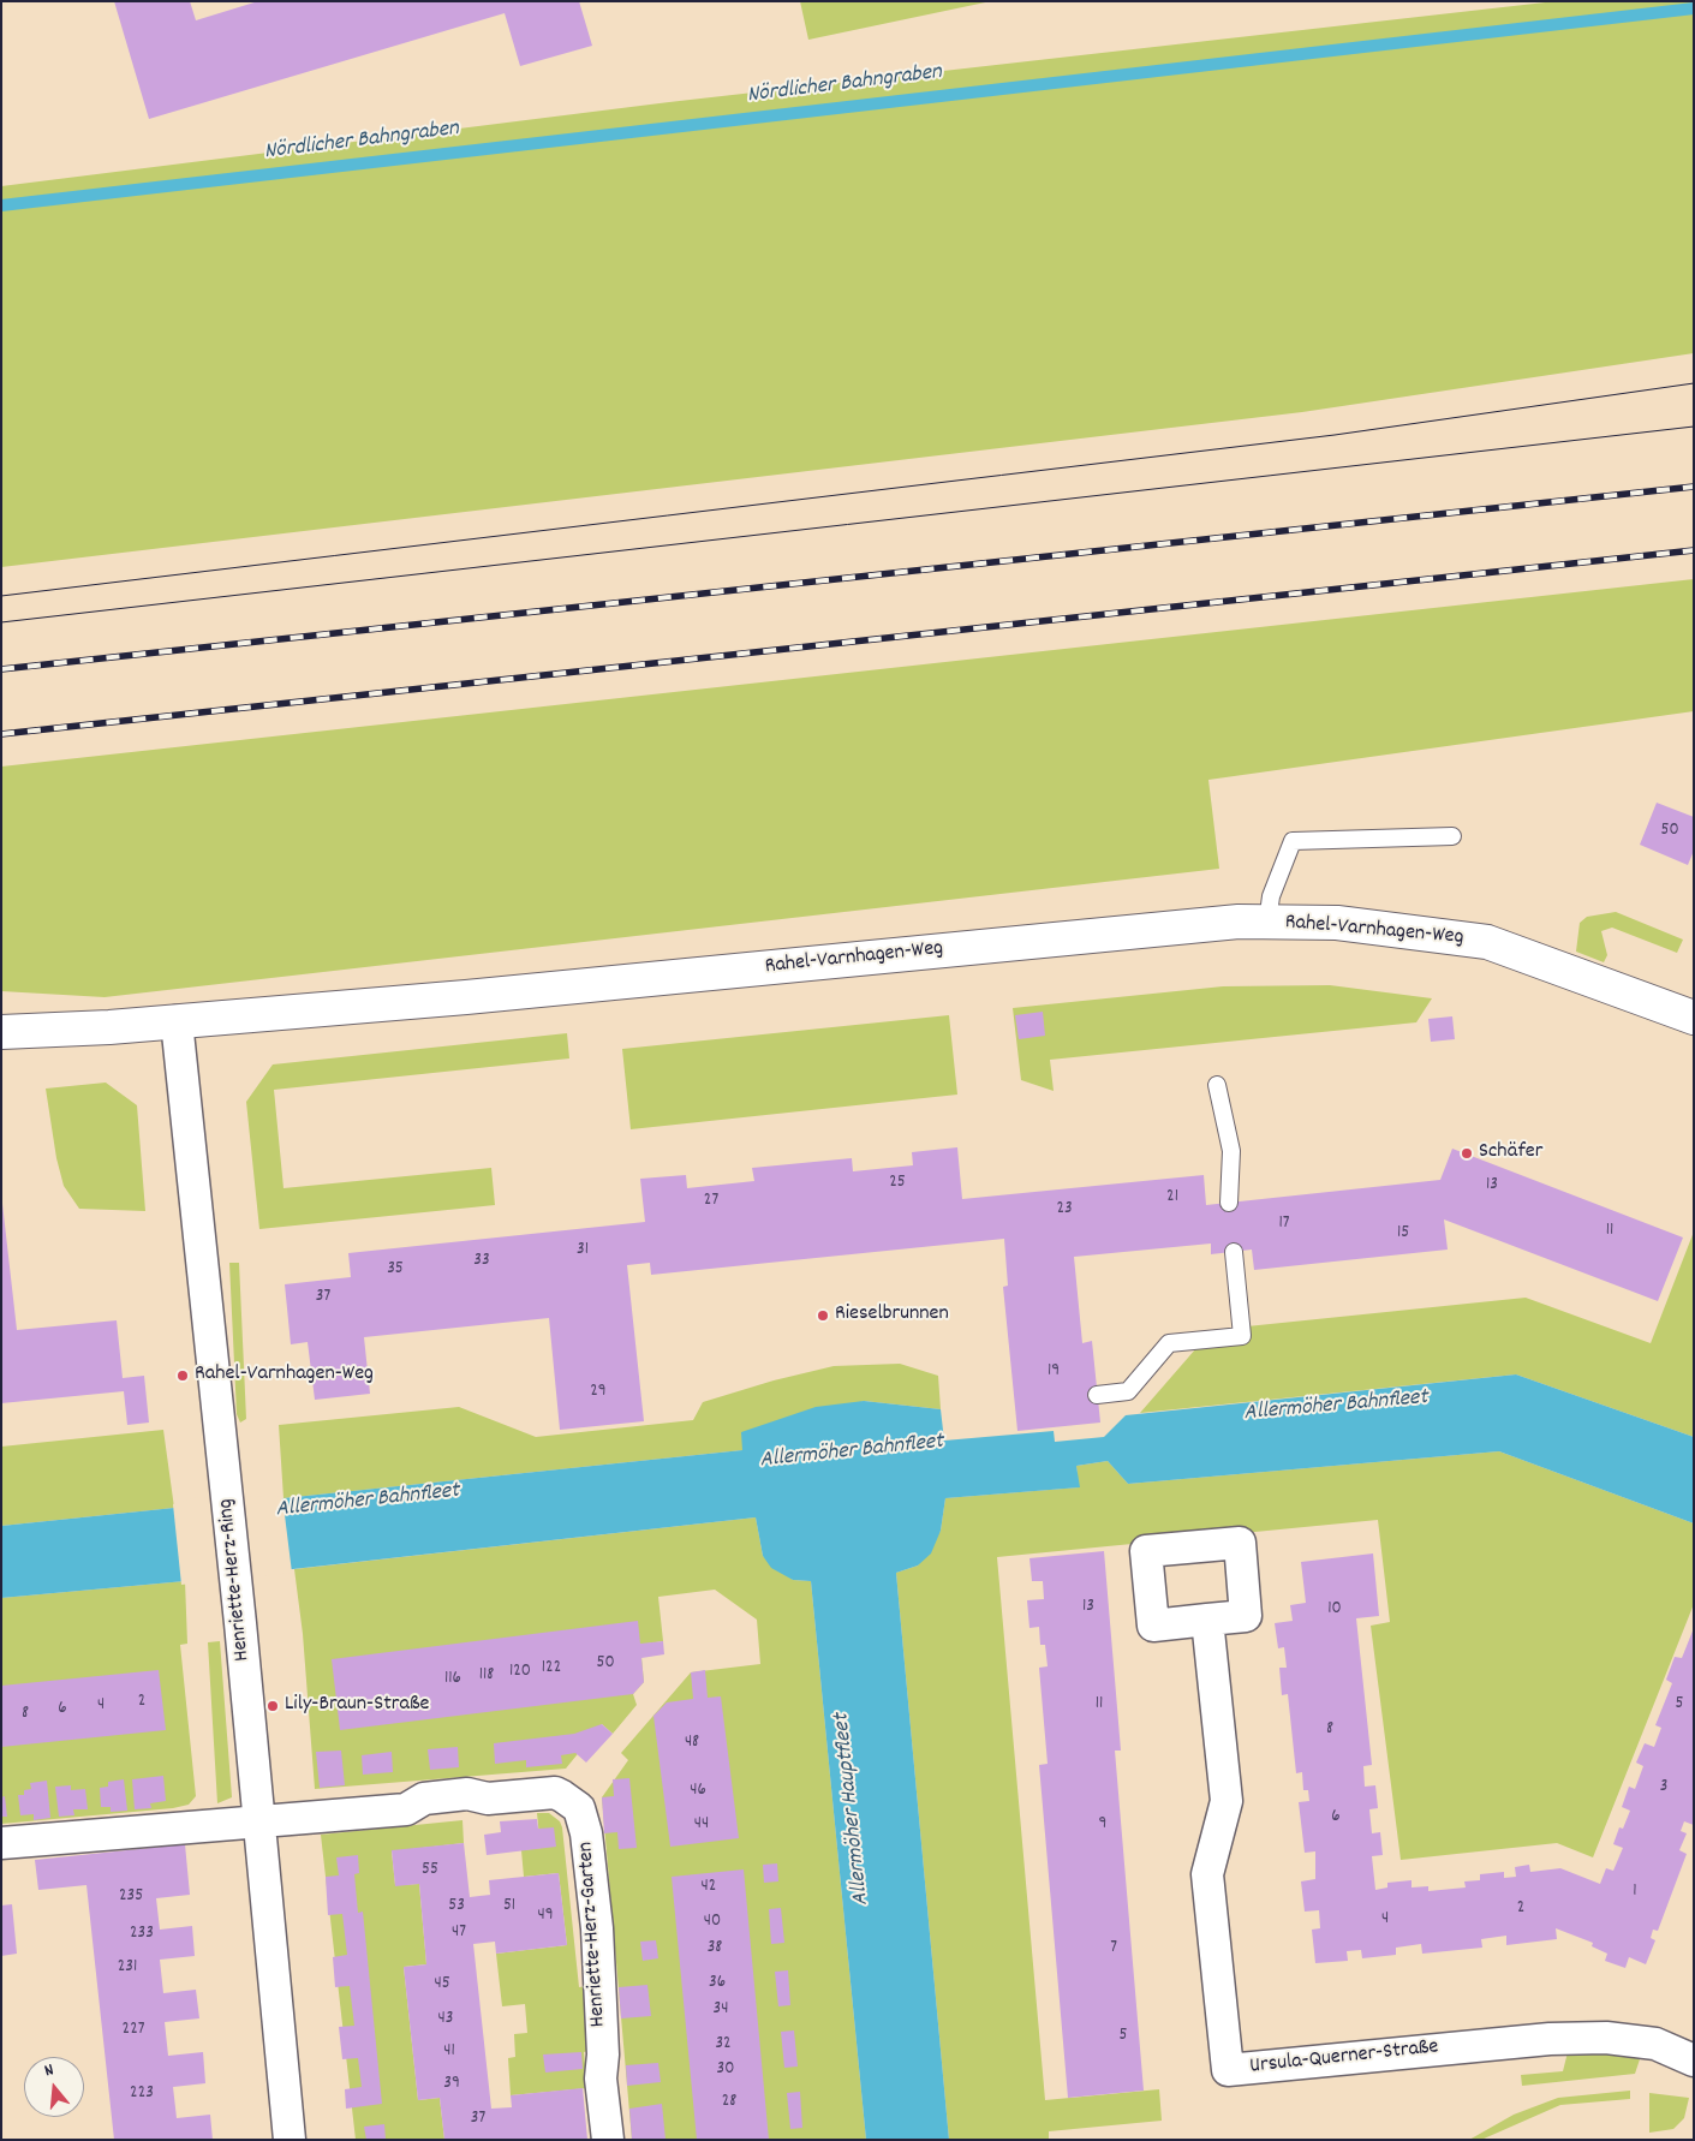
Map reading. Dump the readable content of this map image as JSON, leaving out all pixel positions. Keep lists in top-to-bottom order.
{
  "streets": {
    "street": [
      "Rahel-Varnhagen-Weg",
      "Henriette-Herz-Ring",
      "Henriette-Herz-Garten",
      "Ursula-Querner-Straße"
    ]
  },
  "crossings": [
    ["Rahel-Varnhagen-Weg", "Henriette-Herz-Ring"],
    ["Henriette-Herz-Ring", "Henriette-Herz-Garten"]
  ],
  "water": ["Nördlicher Bahngraben", "Allermöher Bahnfleet", "Allermöher Hauptfleet"],
  "places": [
    "Schäfer",
    "Rieselbrunnen",
    "Rahel-Varnhagen-Weg",
    "Lily-Braun-Straße"
  ],
  "house_numbers": [
    "50",
    "25",
    "13",
    "21",
    "27",
    "23",
    "17",
    "11",
    "15",
    "31",
    "33",
    "35",
    "37",
    "19",
    "29",
    "13",
    "10",
    "50",
    "122",
    "120",
    "118",
    "116",
    "2",
    "11",
    "5",
    "4",
    "6",
    "8",
    "8",
    "48",
    "3",
    "46",
    "6",
    "44",
    "9",
    "55",
    "42",
    "1",
    "235",
    "53",
    "51",
    "2",
    "49",
    "4",
    "40",
    "47",
    "233",
    "38",
    "7",
    "231",
    "36",
    "45",
    "34",
    "43",
    "227",
    "5",
    "32",
    "41",
    "30",
    "39",
    "223",
    "28",
    "37"
  ],
  "north": "top"
}
